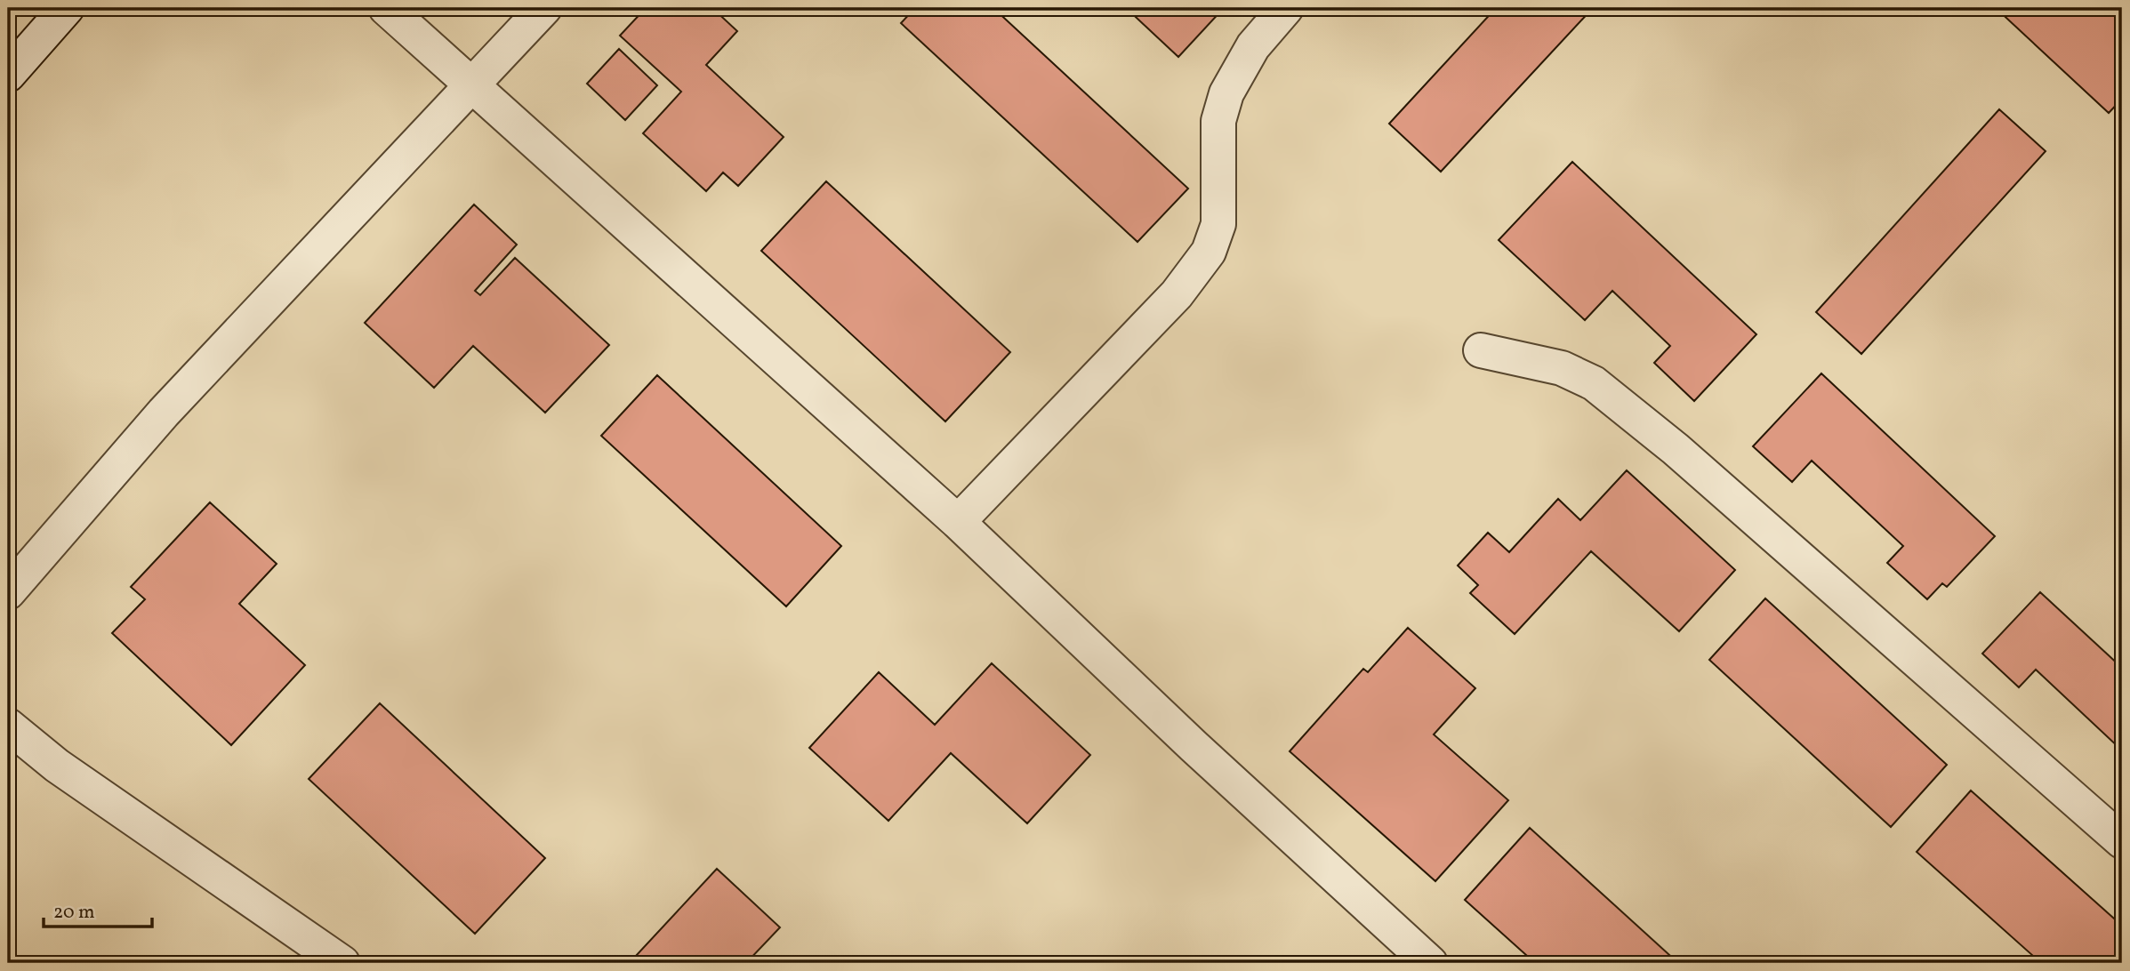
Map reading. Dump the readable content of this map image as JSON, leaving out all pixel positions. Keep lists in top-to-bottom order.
{
  "scale_bar": "20 m"
}
